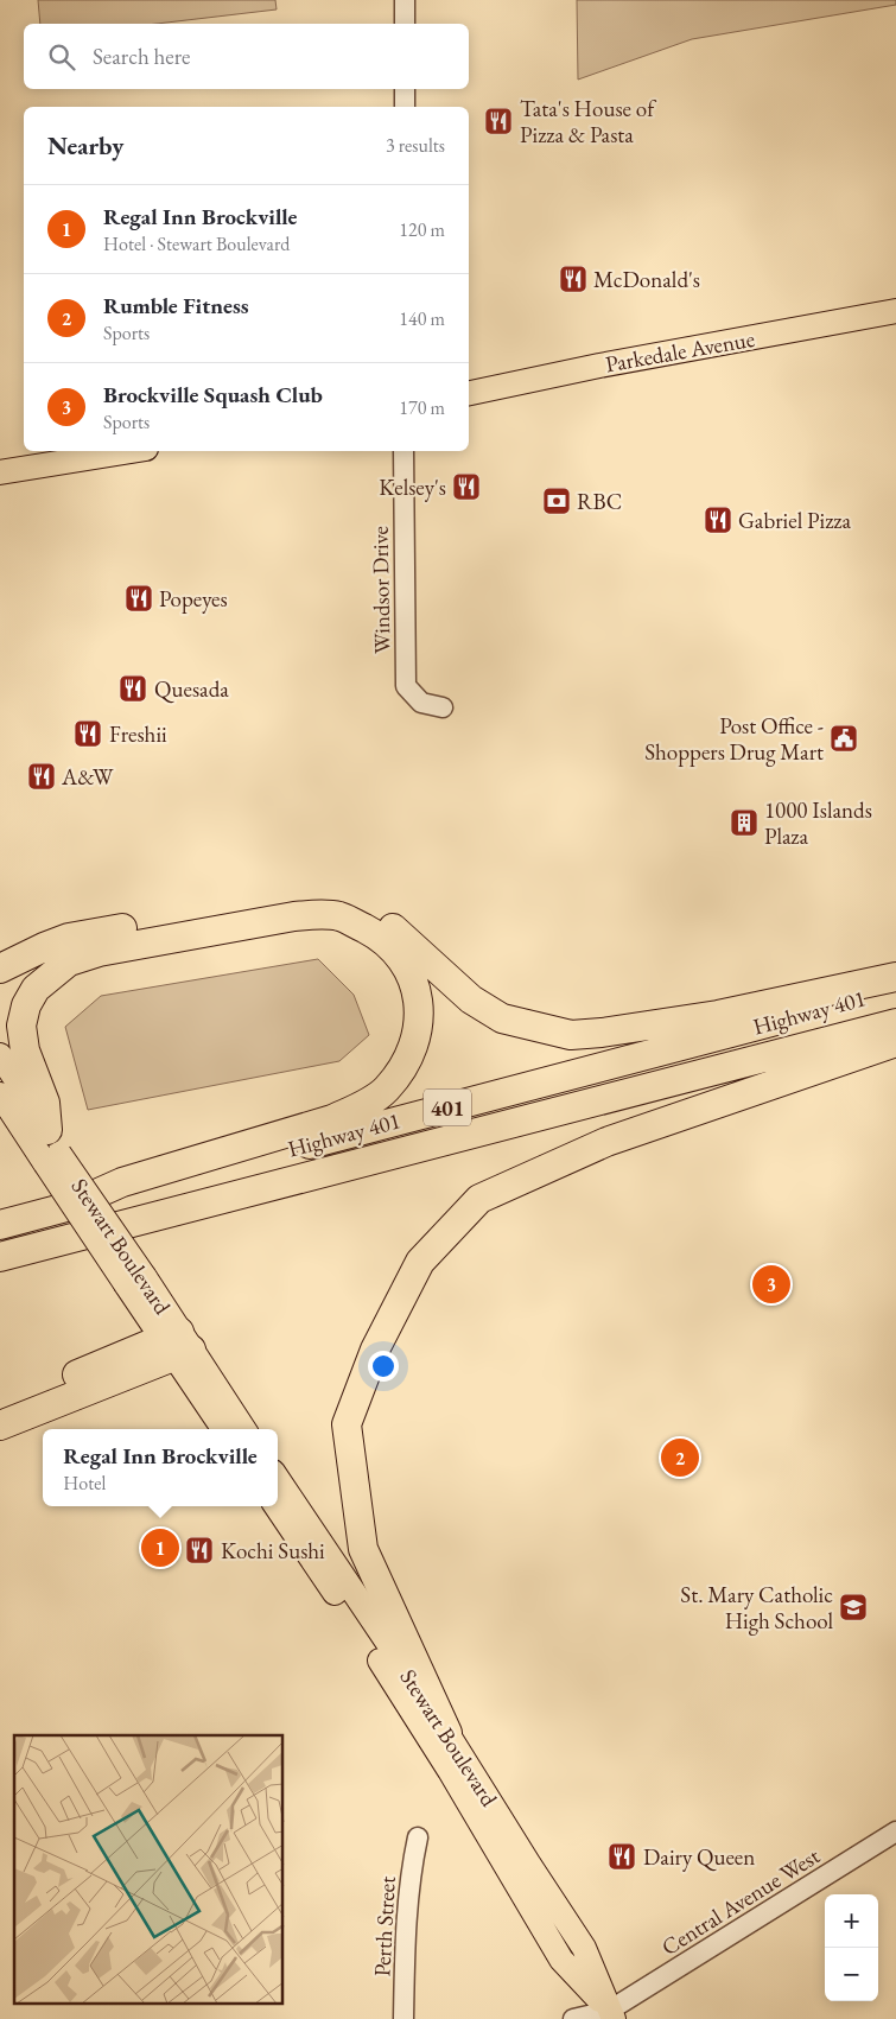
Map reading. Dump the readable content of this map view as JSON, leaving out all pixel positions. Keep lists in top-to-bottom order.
{
  "streets": {
    "highway": ["Highway 401", "401"],
    "main road": ["Parkedale Avenue", "Stewart Boulevard"],
    "street": ["Windsor Drive", "Central Avenue West", "Perth Street"]
  },
  "crossings": [
    ["Stewart Boulevard", "Central Avenue West"]
  ],
  "places": {
    "restaurant": [
      "Tata's House of Pizza & Pasta",
      "McDonald's",
      "Kelsey's",
      "Gabriel Pizza",
      "Popeyes",
      "Quesada",
      "Freshii",
      "A&W",
      "Kochi Sushi",
      "Dairy Queen"
    ],
    "bank": ["RBC"],
    "public building": ["Post Office - Shoppers Drug Mart"],
    "building": ["1000 Islands Plaza"],
    "school or university": ["St. Mary Catholic High School"]
  },
  "page": {
    "search": "Search here",
    "heading": ["Nearby", "3 results"],
    "list": [
      {
        "mark": "1",
        "name": "Regal Inn Brockville",
        "note": "Hotel · Stewart Boulevard",
        "value": "120 m"
      },
      {
        "mark": "2",
        "name": "Rumble Fitness",
        "note": "Sports",
        "value": "140 m"
      },
      {
        "mark": "3",
        "name": "Brockville Squash Club",
        "note": "Sports",
        "value": "170 m"
      }
    ],
    "pins": ["3", "2", "1"],
    "popup": ["Regal Inn Brockville", "Hotel"],
    "map_buttons": ["+", "−"]
  }
}
